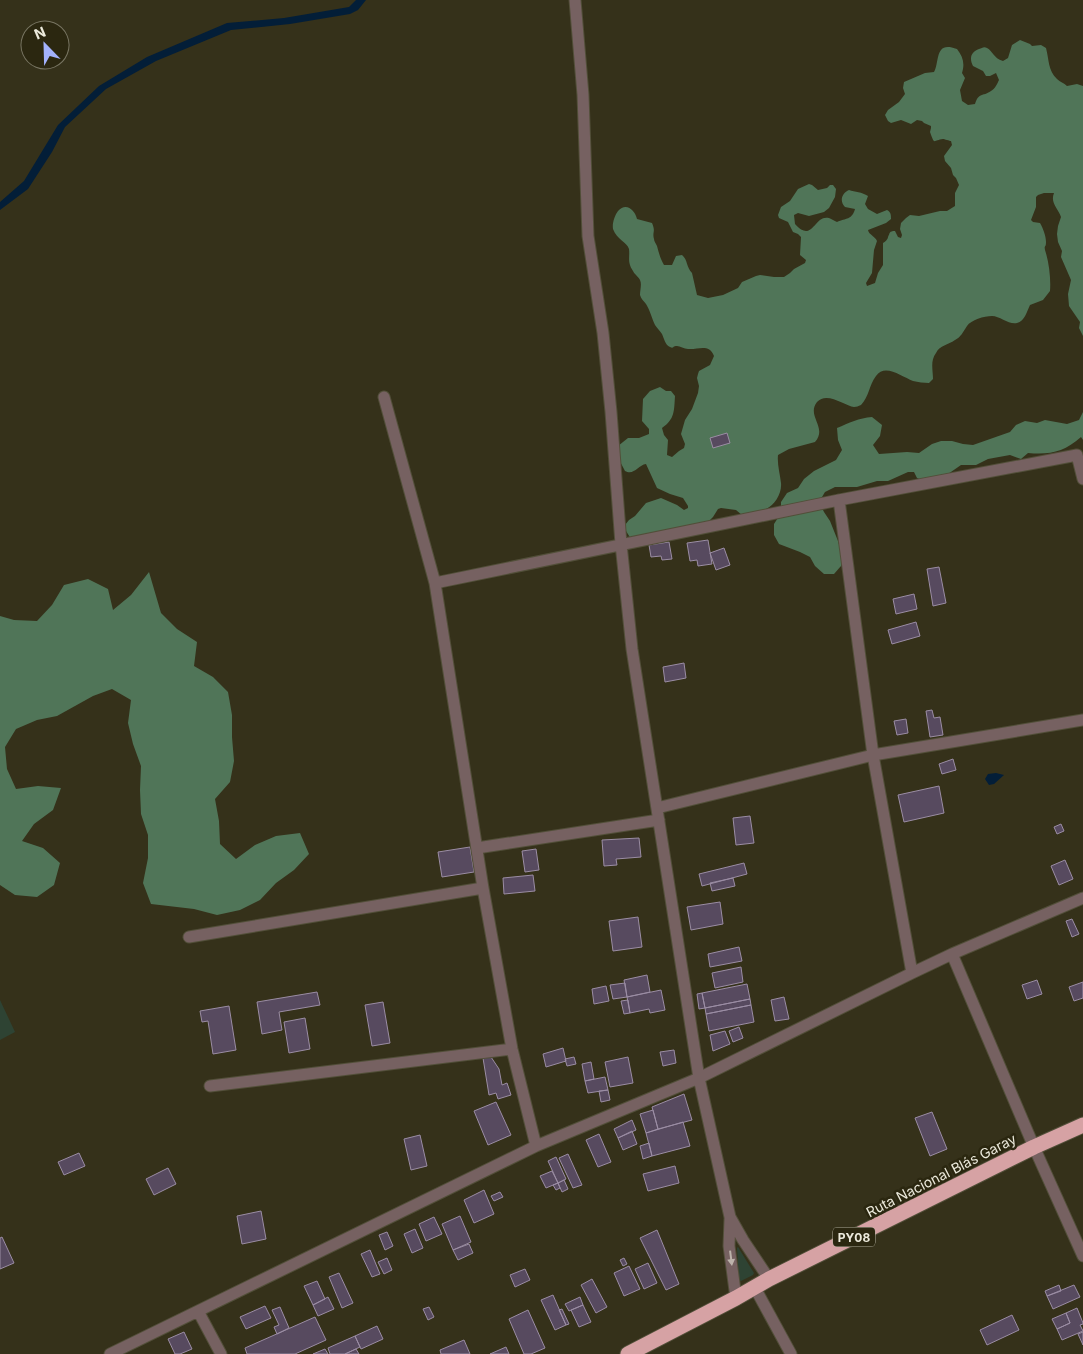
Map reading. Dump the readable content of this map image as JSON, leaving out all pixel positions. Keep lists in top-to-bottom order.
{
  "streets": {
    "highway": ["Ruta Nacional Blás Garay", "PY08"]
  },
  "north": "top left"
}
